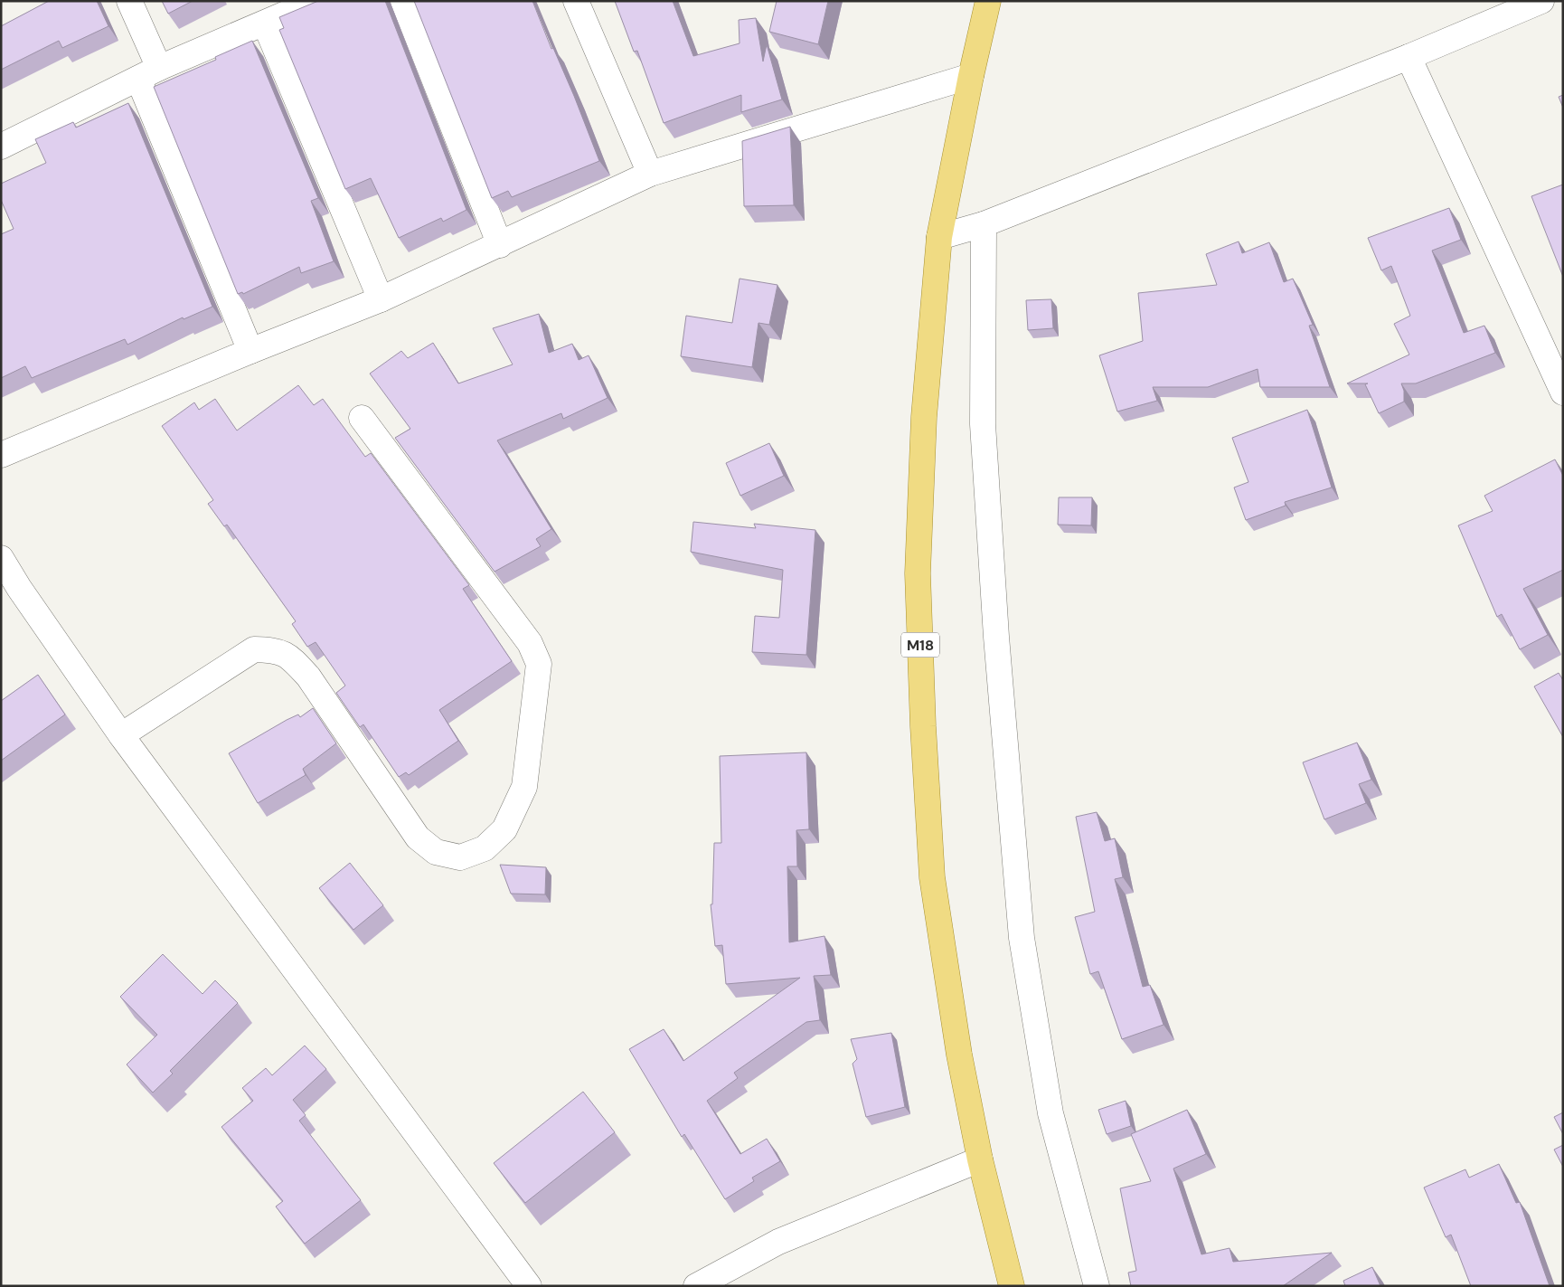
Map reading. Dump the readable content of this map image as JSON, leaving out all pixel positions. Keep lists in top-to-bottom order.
{
  "streets": {
    "main road": ["M18"]
  }
}
